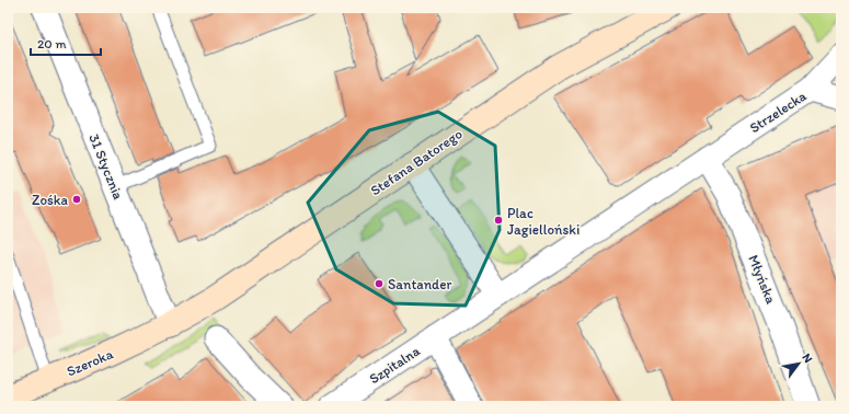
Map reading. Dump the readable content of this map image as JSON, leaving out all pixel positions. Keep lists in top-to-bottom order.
{
  "streets": {
    "street": [
      "Strzelecka",
      "Stefana Batorego",
      "31 Stycznia",
      "Młyńska",
      "Szeroka",
      "Szpitalna"
    ]
  },
  "crossings": [
    ["Strzelecka", "Młyńska"],
    ["Stefana Batorego", "31 Stycznia"],
    ["Stefana Batorego", "Szeroka"],
    ["31 Stycznia", "Szeroka"]
  ],
  "places": ["Zośka", "Plac Jagielloński", "Santander"],
  "scale_bar": "20 m",
  "north": "top right"
}
